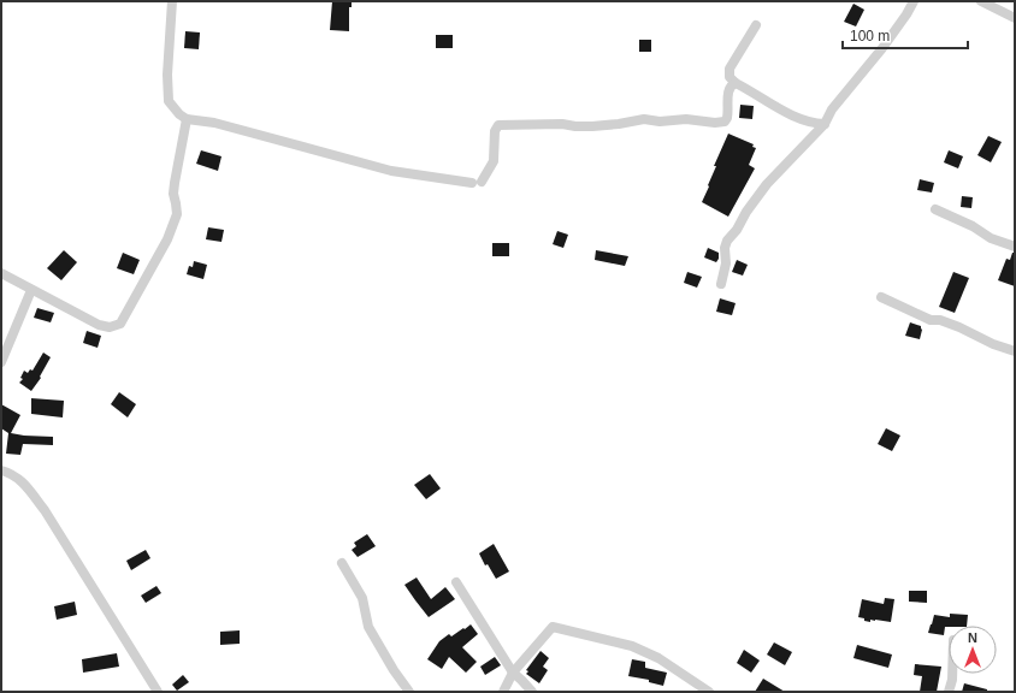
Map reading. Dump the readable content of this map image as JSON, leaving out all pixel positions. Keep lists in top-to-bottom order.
{
  "scale_bar": "100 m",
  "north": "top"
}
